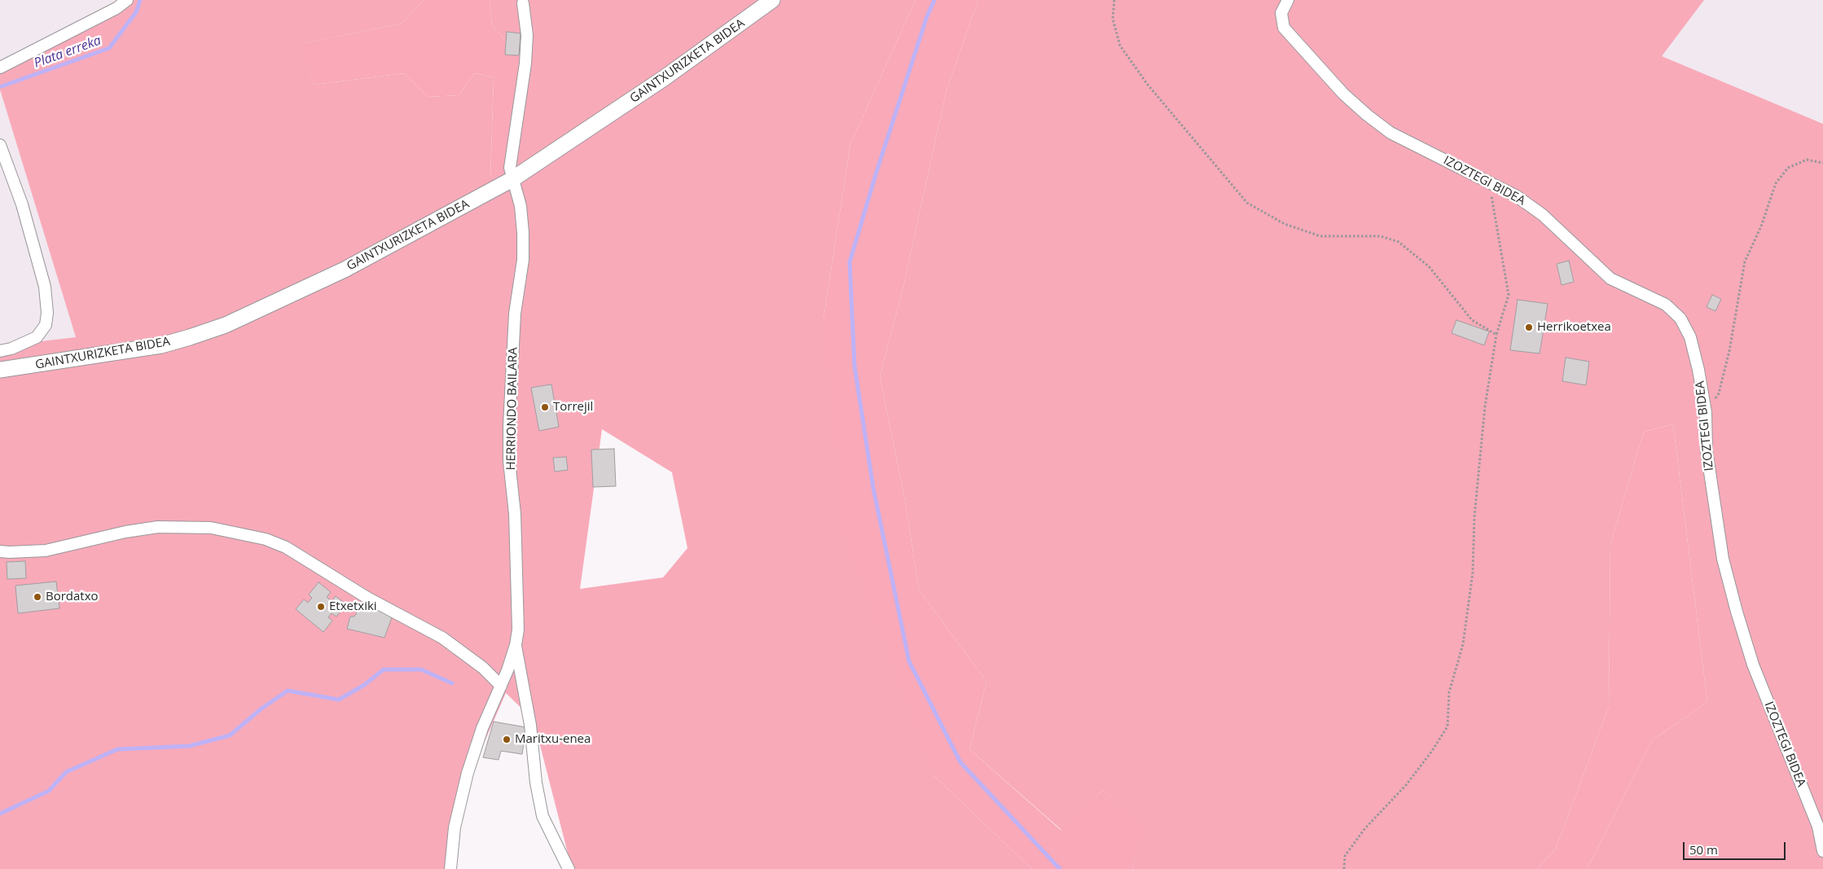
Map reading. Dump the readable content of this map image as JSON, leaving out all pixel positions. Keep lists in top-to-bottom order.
{
  "streets": {
    "main road": ["GAINTXURIZKETA BIDEA"],
    "street": ["IZOZTEGI BIDEA", "HERRIONDO BAILARA"]
  },
  "crossings": [
    ["GAINTXURIZKETA BIDEA", "HERRIONDO BAILARA"]
  ],
  "water": ["Plata erreka"],
  "places": [
    "Herrikoetxea",
    "Torrejil",
    "Bordatxo",
    "Etxetxiki",
    "Maritxu-enea"
  ],
  "scale_bar": "50 m"
}
